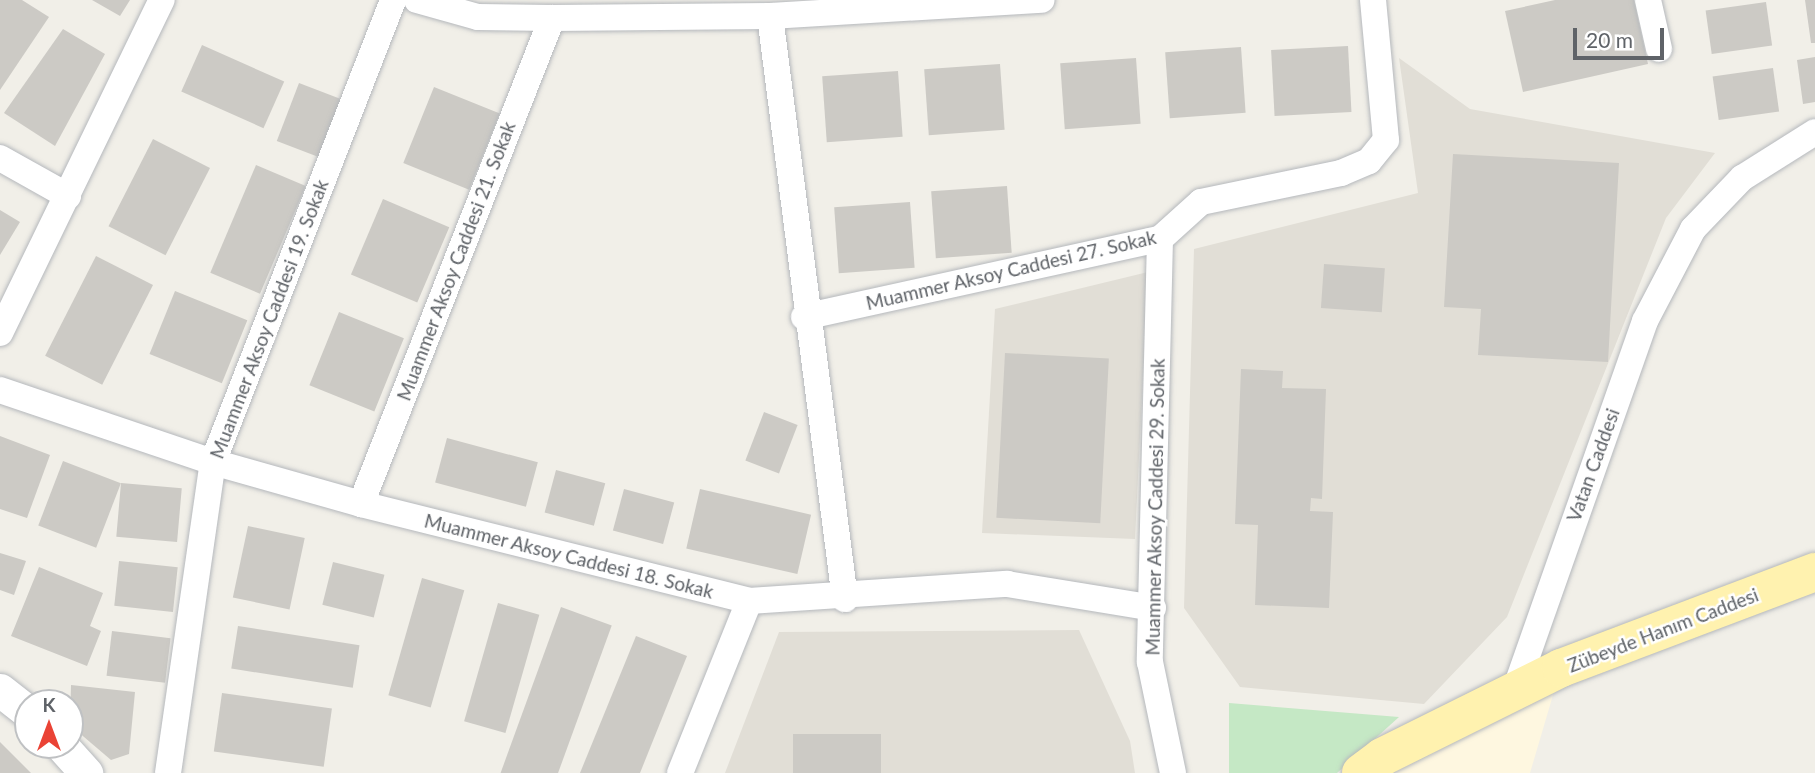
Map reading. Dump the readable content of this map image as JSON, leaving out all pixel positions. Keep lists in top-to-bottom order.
{
  "streets": {
    "main road": ["Zübeyde Hanım Caddesi"],
    "street": [
      "Muammer Aksoy Caddesi 21. Sokak",
      "Muammer Aksoy Caddesi 27. Sokak",
      "Muammer Aksoy Caddesi 19. Sokak",
      "Vatan Caddesi",
      "Muammer Aksoy Caddesi 29. Sokak",
      "Muammer Aksoy Caddesi 18. Sokak"
    ]
  },
  "crossings": [
    ["Muammer Aksoy Caddesi 21. Sokak", "Muammer Aksoy Caddesi 18. Sokak"],
    ["Muammer Aksoy Caddesi 27. Sokak", "Muammer Aksoy Caddesi 29. Sokak"],
    ["Muammer Aksoy Caddesi 19. Sokak", "Muammer Aksoy Caddesi 18. Sokak"],
    ["Vatan Caddesi", "Zübeyde Hanım Caddesi"],
    ["Muammer Aksoy Caddesi 29. Sokak", "Muammer Aksoy Caddesi 18. Sokak"]
  ],
  "scale_bar": "20 m",
  "north": "top"
}
